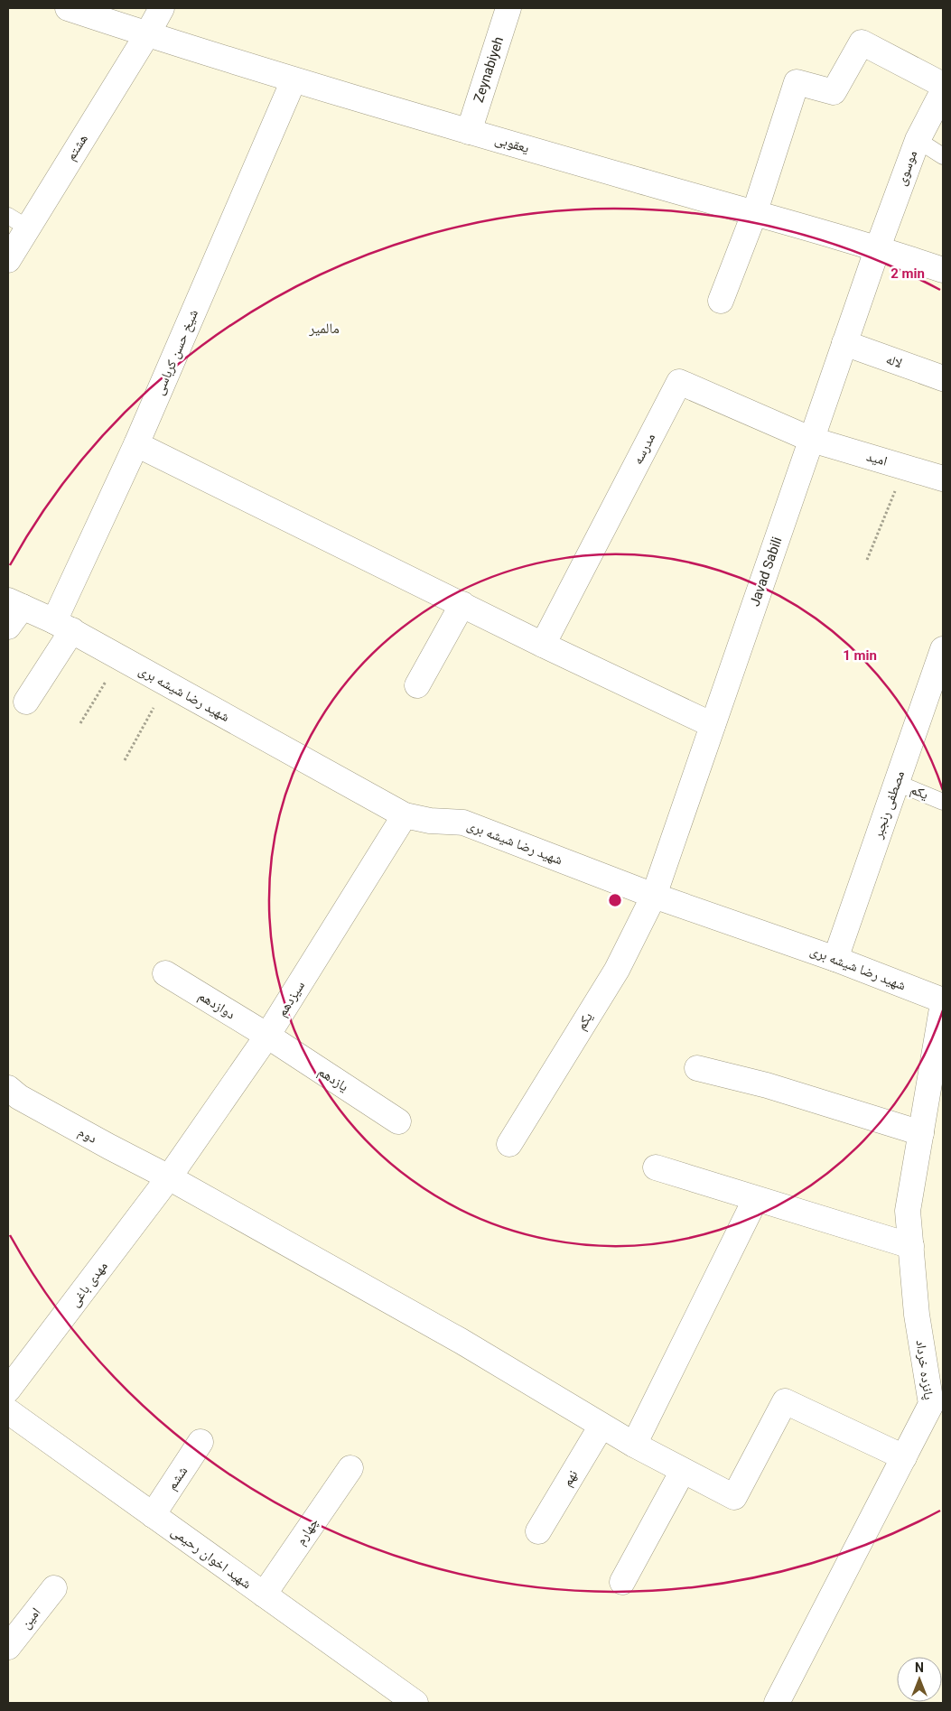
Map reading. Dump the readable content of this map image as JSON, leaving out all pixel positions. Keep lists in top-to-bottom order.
{
  "streets": {
    "street": [
      "Zeynabiyeh",
      "یعقوبی",
      "هشتم",
      "موسوی",
      "شیخ حسن کرباسی",
      "لاله",
      "مدرسه",
      "امید",
      "Javad Sabili",
      "شهید رضا شیشه بری",
      "یکم",
      "مصطفی رنجبر",
      "سیزدهم",
      "دوازدهم",
      "یازدهم",
      "دوم",
      "مهدی باغی",
      "پانزده خرداد",
      "ششم",
      "نهم",
      "چهارم",
      "شهید اخوان رحیمی",
      "امین"
    ]
  },
  "crossings": [
    ["Zeynabiyeh", "یعقوبی"],
    ["یعقوبی", "هشتم"],
    ["یعقوبی", "موسوی"],
    ["یعقوبی", "شیخ حسن کرباسی"],
    ["یعقوبی", "Javad Sabili"],
    ["موسوی", "Javad Sabili"],
    ["شیخ حسن کرباسی", "شهید رضا شیشه بری"],
    ["لاله", "Javad Sabili"],
    ["مدرسه", "امید"],
    ["مدرسه", "Javad Sabili"],
    ["امید", "Javad Sabili"],
    ["Javad Sabili", "شهید رضا شیشه بری"],
    ["Javad Sabili", "یکم"],
    ["شهید رضا شیشه بری", "یکم"],
    ["شهید رضا شیشه بری", "مصطفی رنجبر"],
    ["شهید رضا شیشه بری", "سیزدهم"],
    ["شهید رضا شیشه بری", "پانزده خرداد"],
    ["یکم", "مصطفی رنجبر"],
    ["سیزدهم", "دوازدهم"],
    ["سیزدهم", "یازدهم"],
    ["سیزدهم", "دوم"],
    ["سیزدهم", "مهدی باغی"],
    ["دوازدهم", "یازدهم"],
    ["دوم", "مهدی باغی"],
    ["دوم", "پانزده خرداد"],
    ["دوم", "نهم"],
    ["ششم", "شهید اخوان رحیمی"],
    ["چهارم", "شهید اخوان رحیمی"]
  ],
  "districts": ["مالمیر"],
  "north": "top",
  "rings": ["2 min", "1 min"]
}
